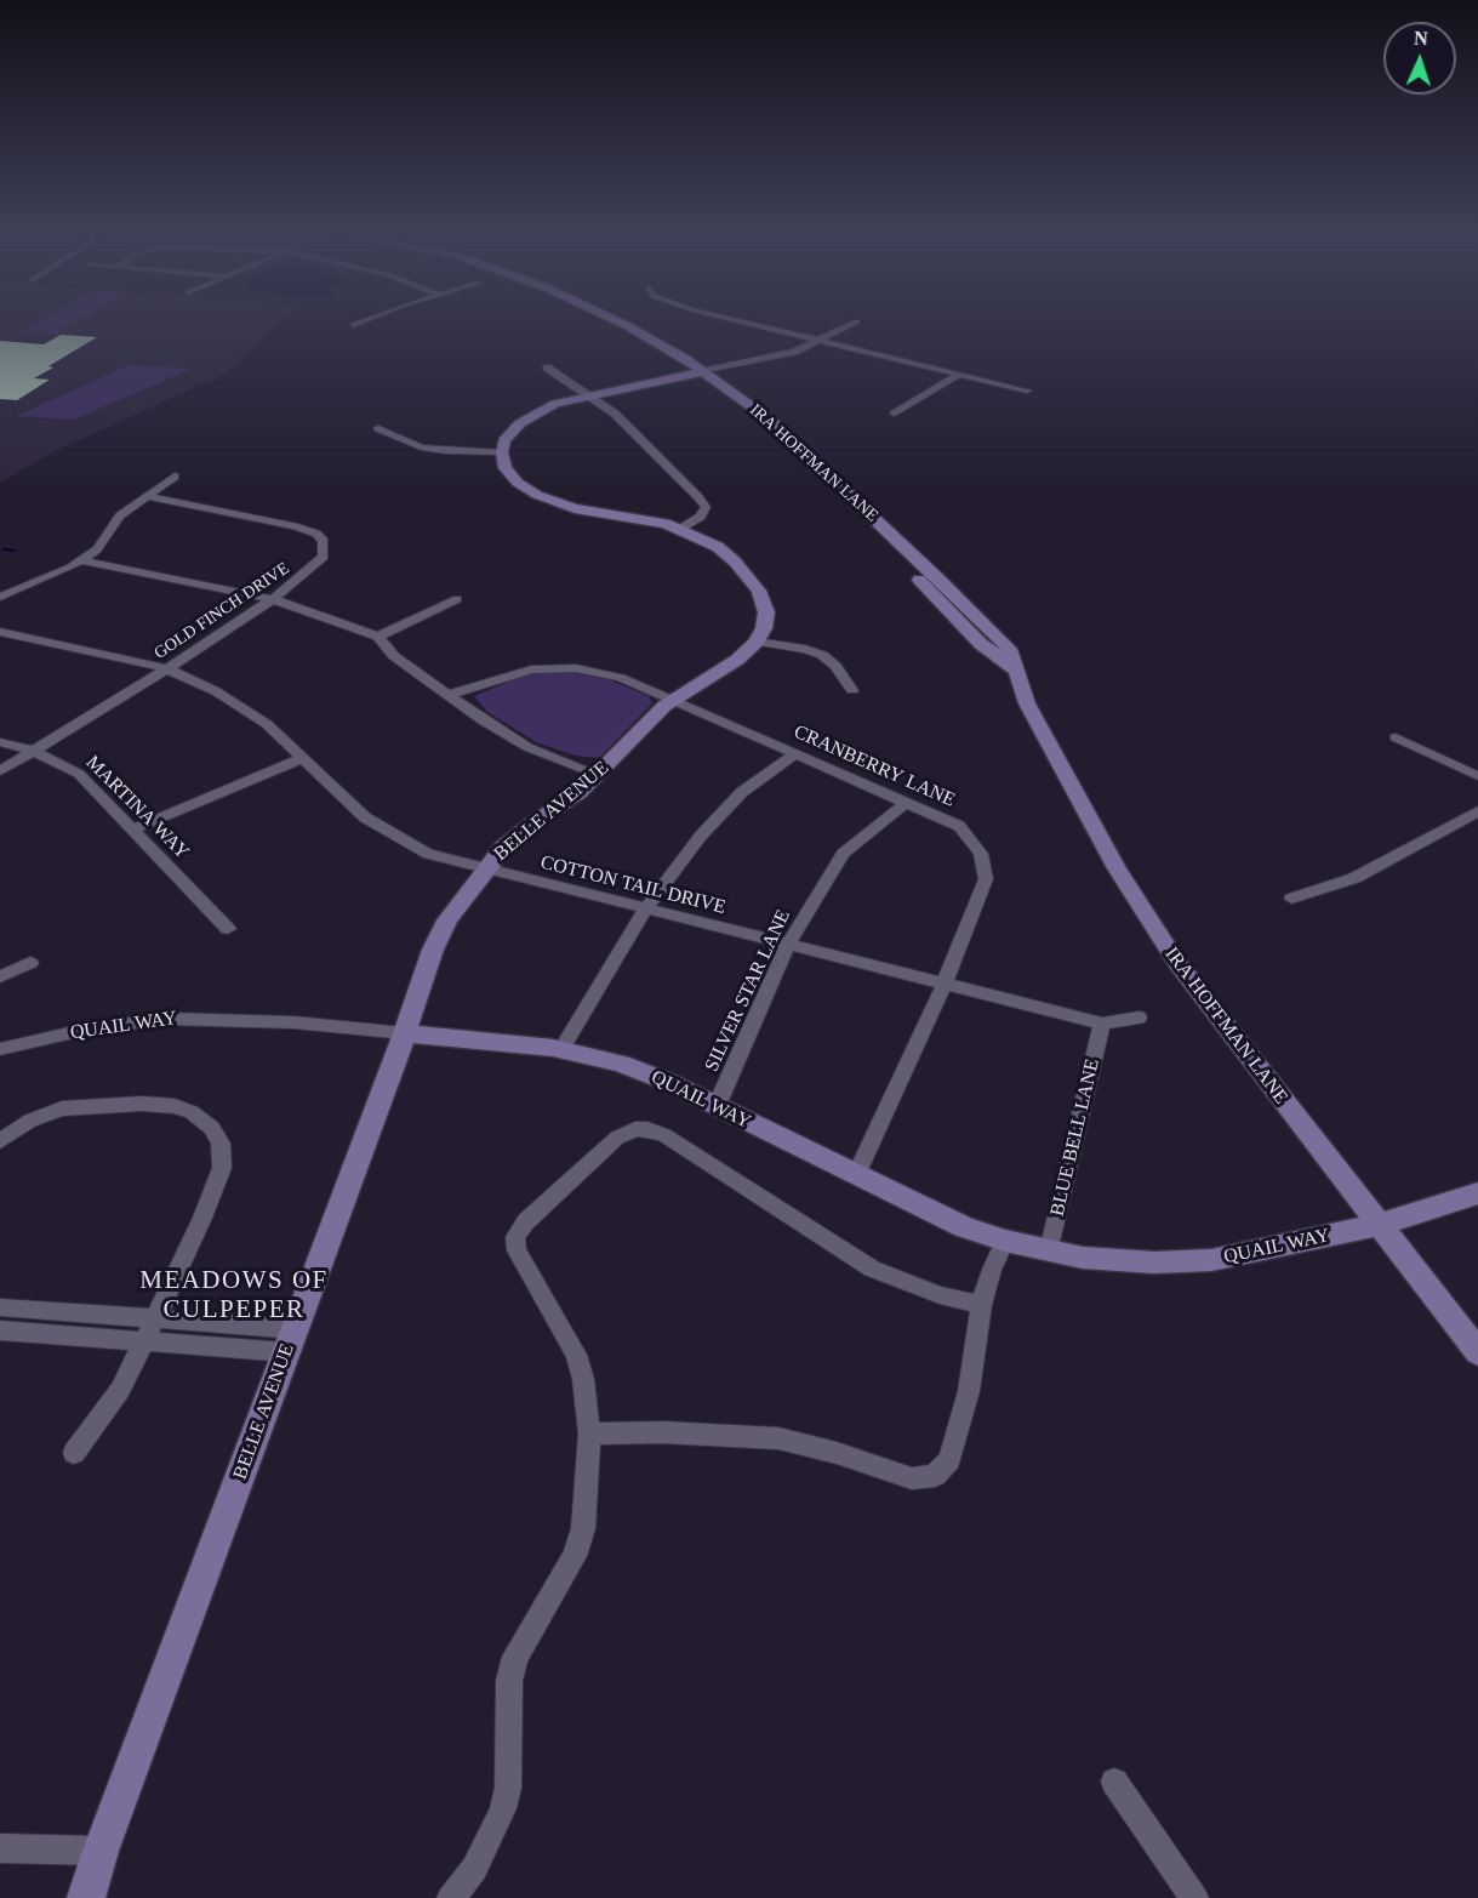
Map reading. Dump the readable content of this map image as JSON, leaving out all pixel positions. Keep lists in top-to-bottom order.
{
  "streets": {
    "main road": ["IRA HOFFMAN LANE", "BELLE AVENUE", "QUAIL WAY"],
    "street": [
      "GOLD FINCH DRIVE",
      "CRANBERRY LANE",
      "MARTINA WAY",
      "COTTON TAIL DRIVE",
      "SILVER STAR LANE",
      "BLUE BELL LANE"
    ]
  },
  "crossings": [
    ["IRA HOFFMAN LANE", "QUAIL WAY"],
    ["GOLD FINCH DRIVE", "MARTINA WAY"],
    ["GOLD FINCH DRIVE", "COTTON TAIL DRIVE"],
    ["CRANBERRY LANE", "BELLE AVENUE"],
    ["CRANBERRY LANE", "COTTON TAIL DRIVE"],
    ["CRANBERRY LANE", "SILVER STAR LANE"],
    ["CRANBERRY LANE", "QUAIL WAY"],
    ["BELLE AVENUE", "COTTON TAIL DRIVE"],
    ["BELLE AVENUE", "QUAIL WAY"],
    ["COTTON TAIL DRIVE", "SILVER STAR LANE"],
    ["COTTON TAIL DRIVE", "BLUE BELL LANE"],
    ["SILVER STAR LANE", "QUAIL WAY"],
    ["QUAIL WAY", "BLUE BELL LANE"]
  ],
  "districts": ["MEADOWS OF CULPEPER"],
  "north": "top"
}
